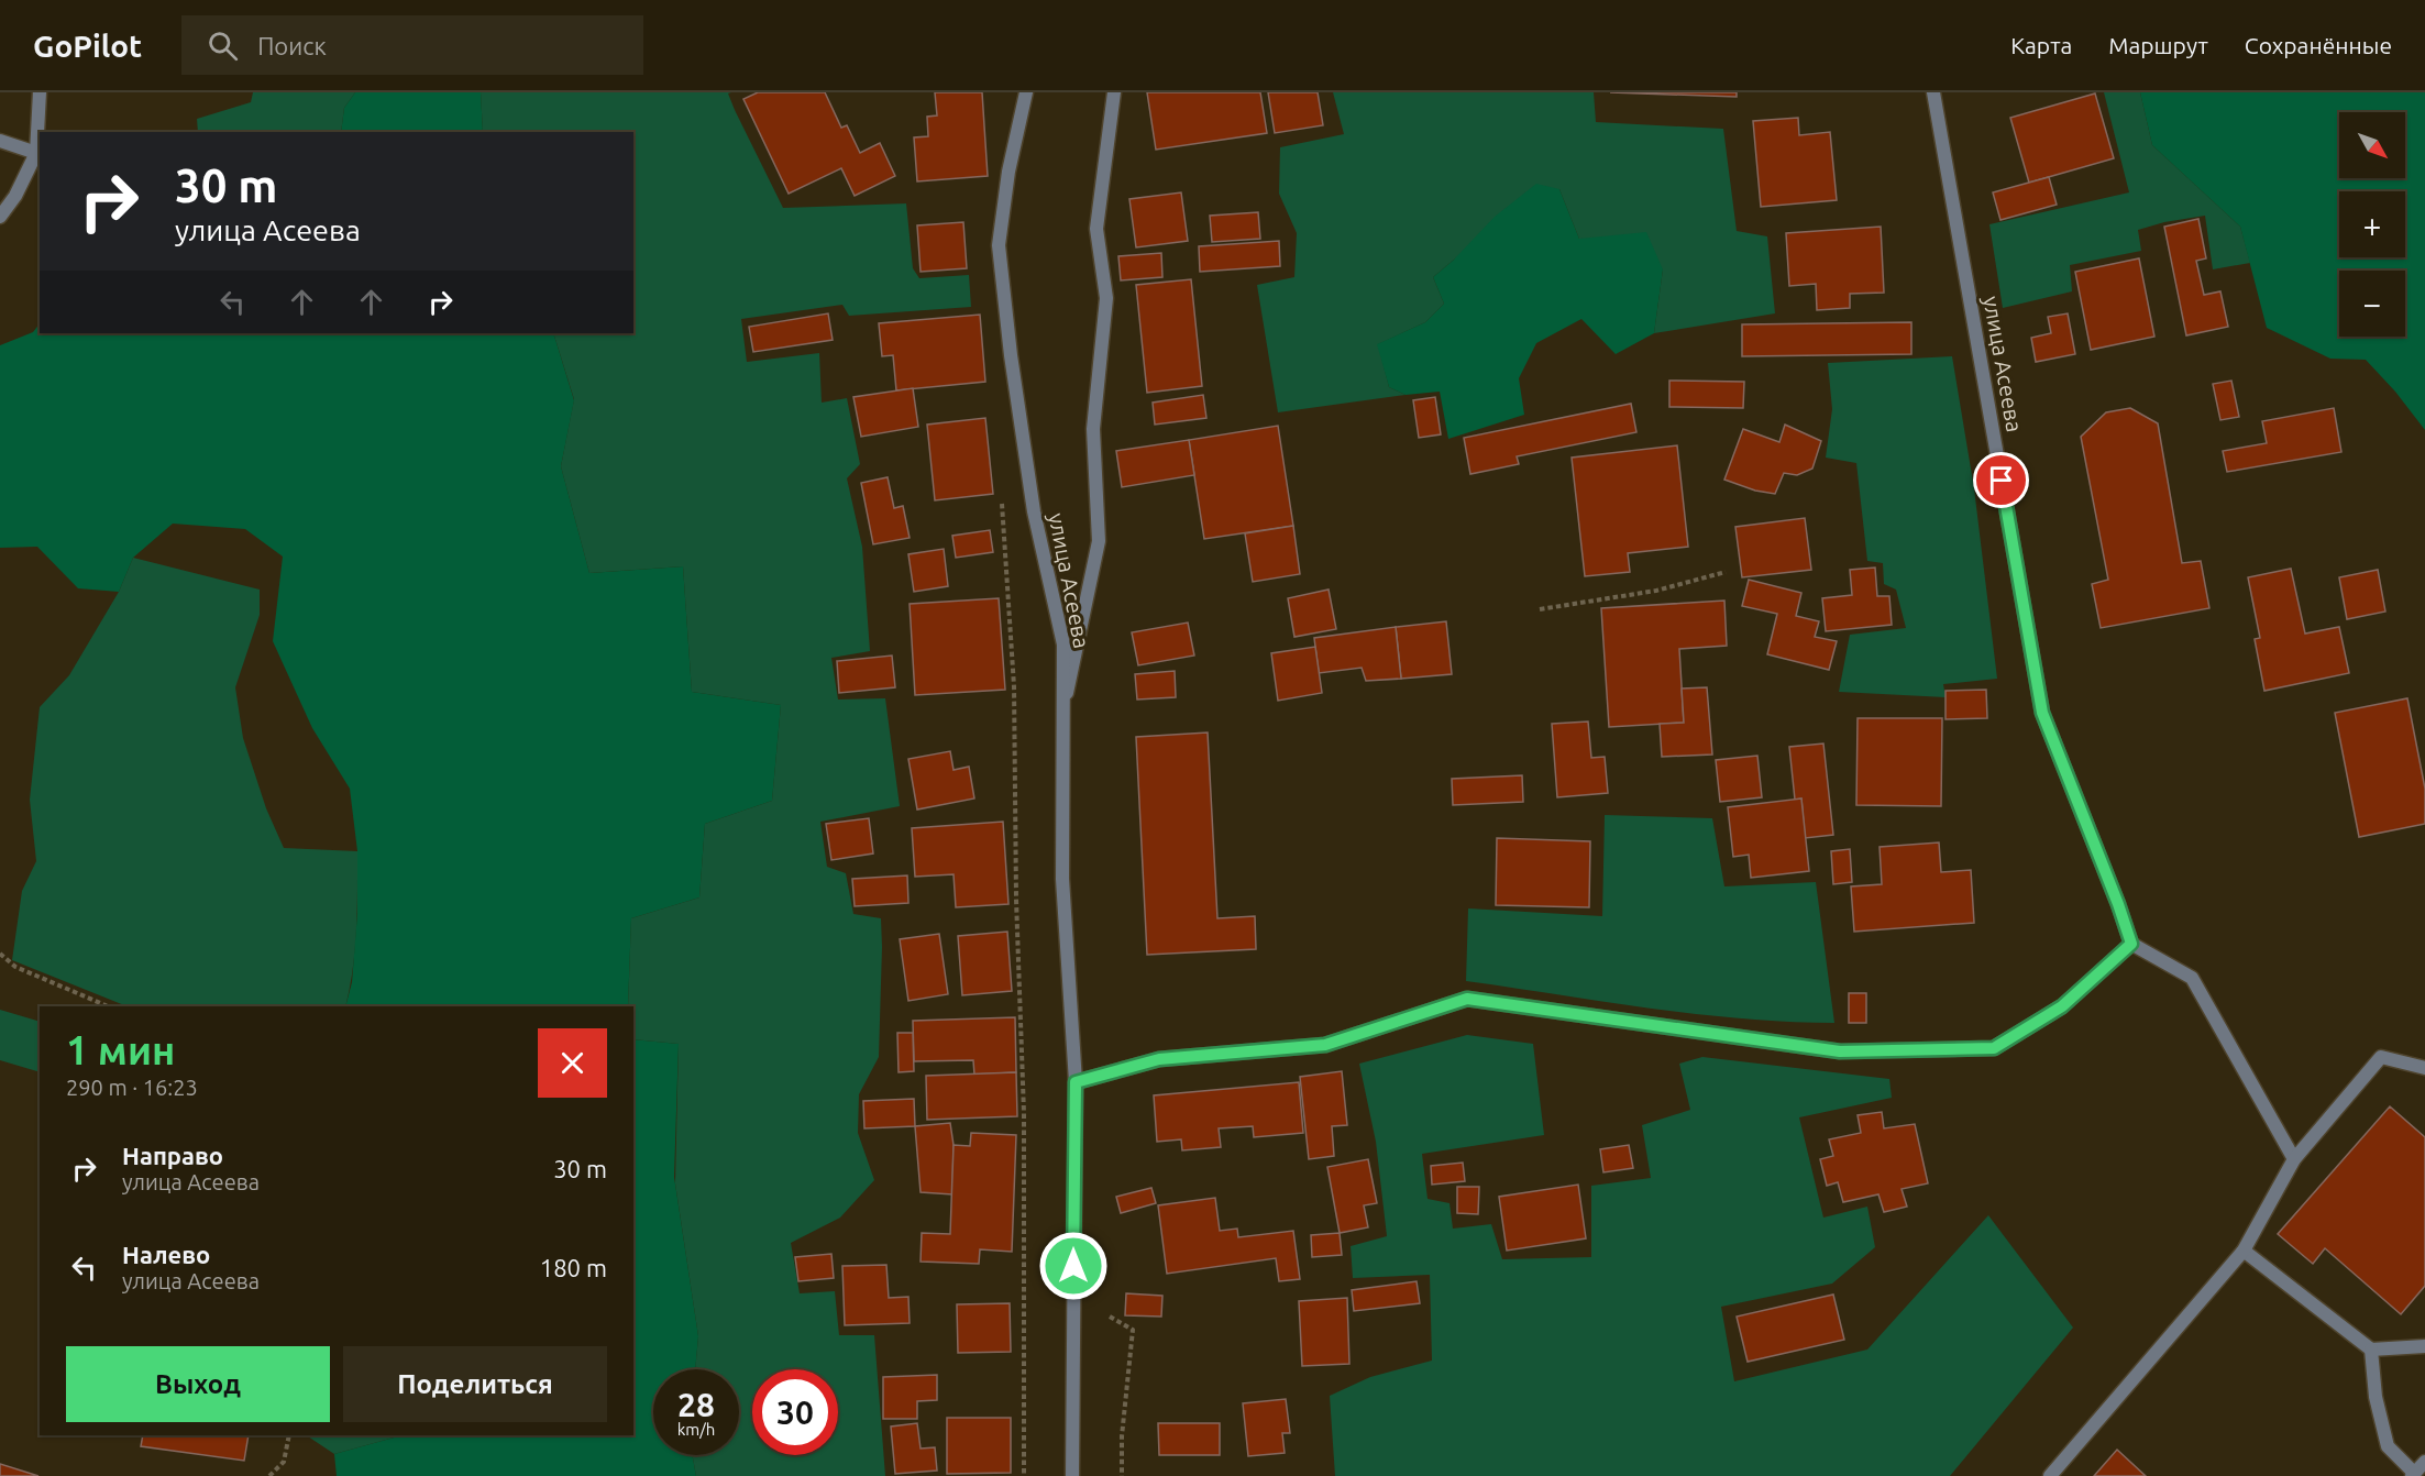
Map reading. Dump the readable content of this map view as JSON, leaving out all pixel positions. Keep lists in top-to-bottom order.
{
  "streets": {
    "street": ["улица Асеева"]
  },
  "north": "bottom right",
  "page": {
    "header": "GoPilot",
    "search": "Поиск",
    "nav": ["Карта", "Маршрут", "Сохранённые"],
    "map_buttons": ["+", "−"],
    "turn": ["30 m", "улица Асеева"],
    "heading": ["1 мин", "290 m · 16:23"],
    "list": [
      {
        "name": "Направо",
        "note": "улица Асеева",
        "value": "30 m"
      },
      {
        "name": "Налево",
        "note": "улица Асеева",
        "value": "180 m"
      }
    ],
    "buttons": ["Выход", "Поделиться"],
    "speed": "28 km/h",
    "limit": "30"
  }
}
